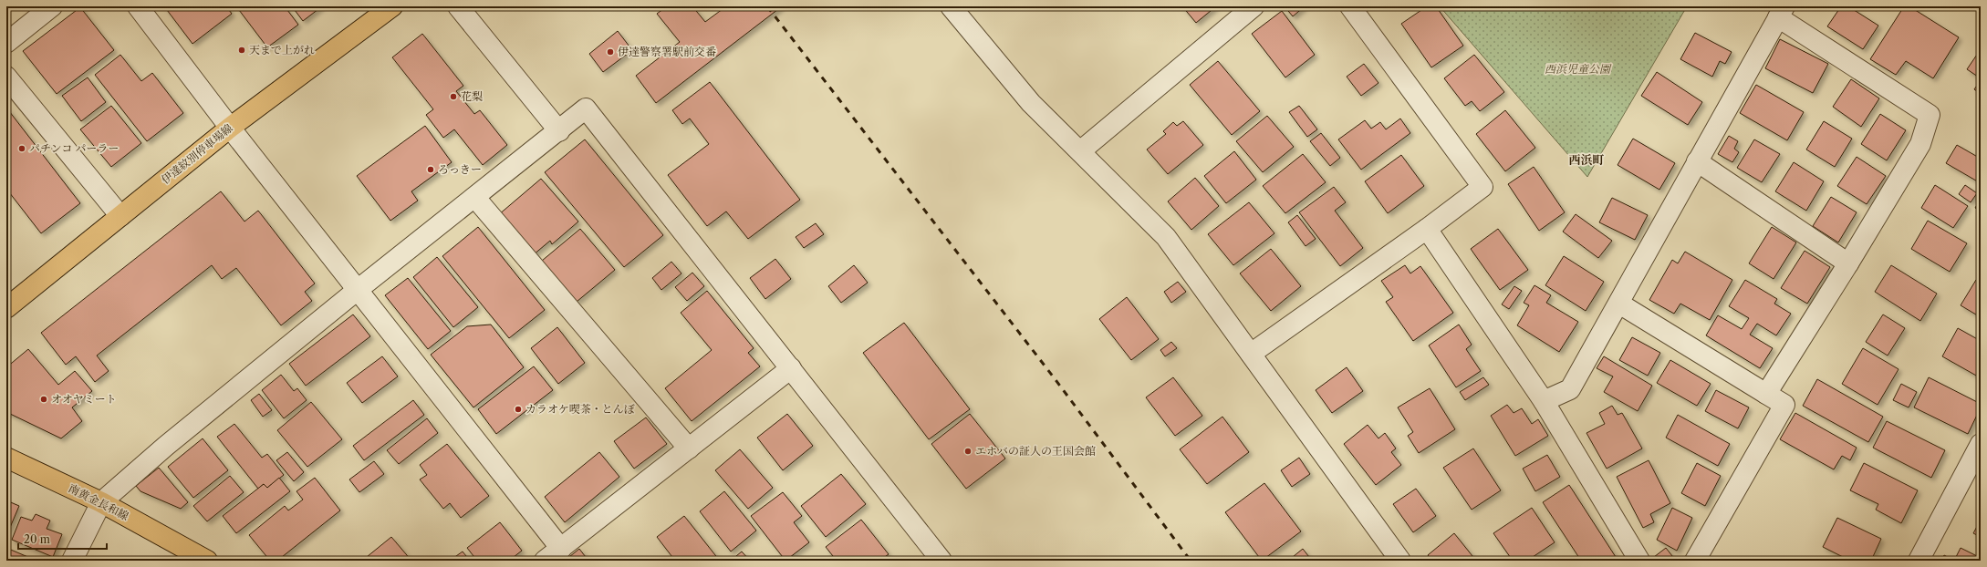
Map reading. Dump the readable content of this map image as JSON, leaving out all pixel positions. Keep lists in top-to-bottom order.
{
  "streets": {
    "main road": ["伊達紋別停車場線", "南黄金長和線"]
  },
  "districts": ["西浜町"],
  "parks": ["西浜児童公園"],
  "places": [
    "天まで上がれ",
    "伊達警察署駅前交番",
    "花梨",
    "パチンコ パーラー",
    "ろっきー",
    "オオヤミート",
    "カラオケ喫茶・とんぼ",
    "エホバの証人の王国会館"
  ],
  "scale_bar": "20 m"
}
